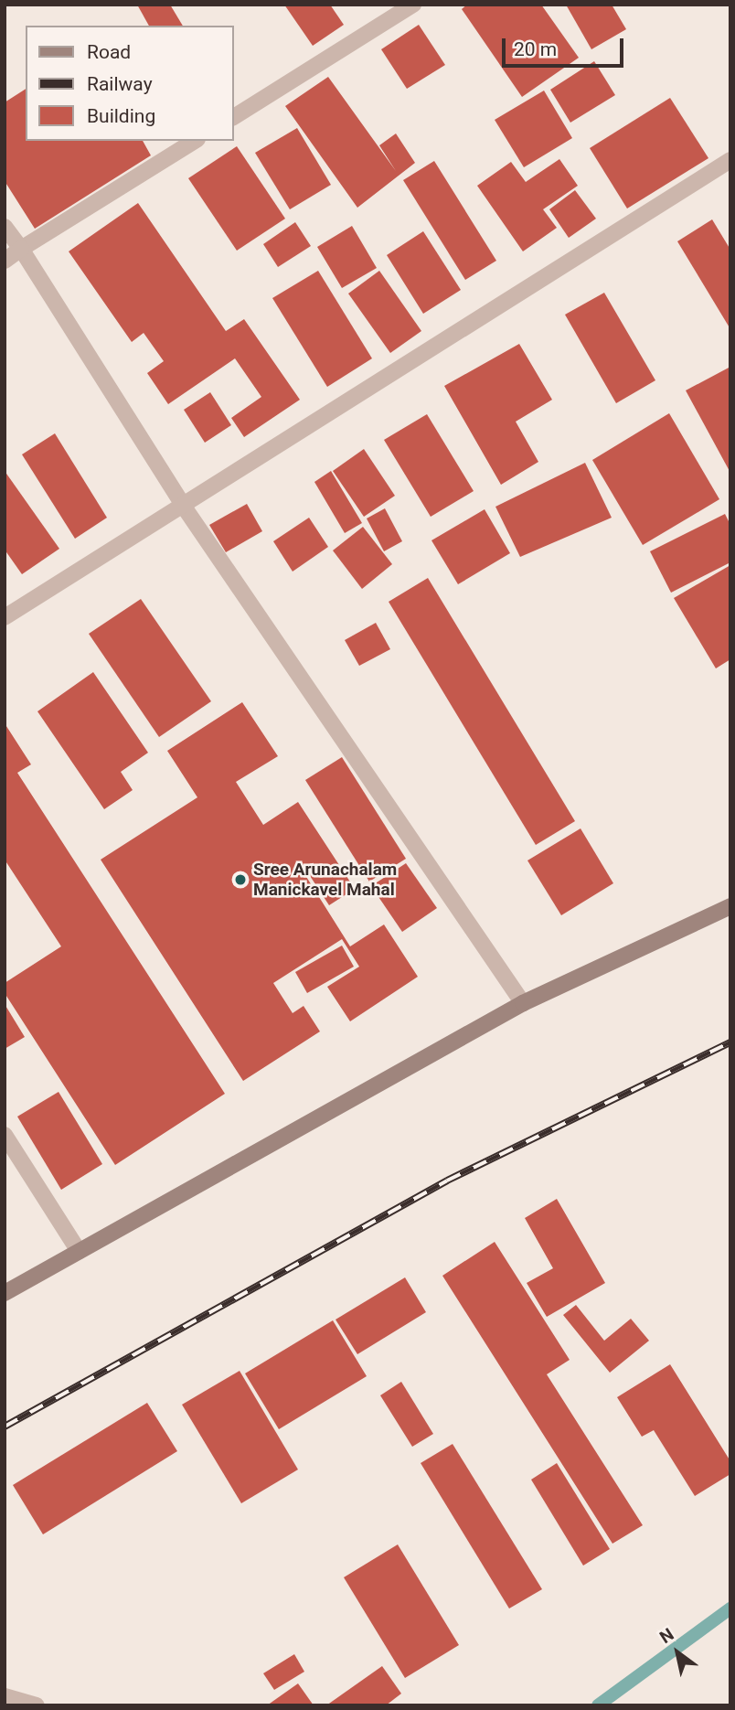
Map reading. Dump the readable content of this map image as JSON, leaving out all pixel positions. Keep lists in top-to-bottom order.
{
  "places": ["Sree Arunachalam Manickavel Mahal"],
  "legend": ["Road", "Railway", "Building"],
  "scale_bar": "20 m",
  "north": "top left"
}
